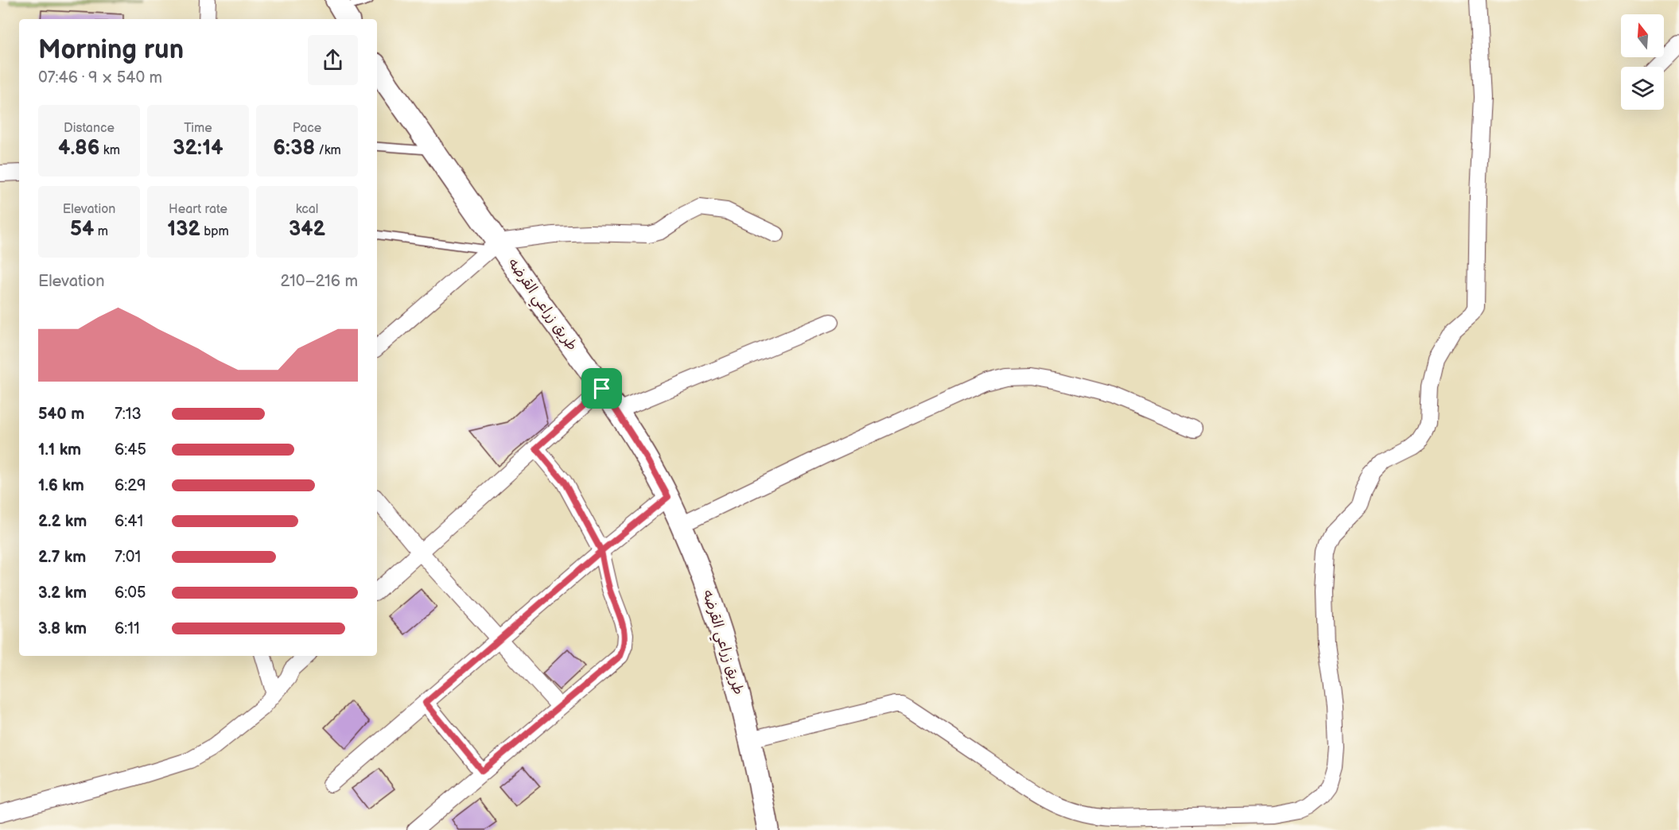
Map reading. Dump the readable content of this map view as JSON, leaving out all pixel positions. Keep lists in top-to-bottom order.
{
  "streets": {
    "main road": ["طريق زراعي القرضه"]
  },
  "north": "top",
  "page": {
    "heading": ["Morning run", "07:46 · 9 × 540 m"],
    "stats": [
      ["Distance", "4.86 km"],
      ["Time", "32:14"],
      ["Pace", "6:38 /km"],
      ["Elevation", "54 m"],
      ["Heart rate", "132 bpm"],
      ["kcal", "342"]
    ],
    "chart": ["Elevation", "210–216 m"],
    "list": [
      {
        "name": "540 m",
        "note": "7:13"
      },
      {
        "name": "1.1 km",
        "note": "6:45"
      },
      {
        "name": "1.6 km",
        "note": "6:29"
      },
      {
        "name": "2.2 km",
        "note": "6:41"
      },
      {
        "name": "2.7 km",
        "note": "7:01"
      },
      {
        "name": "3.2 km",
        "note": "6:05"
      },
      {
        "name": "3.8 km",
        "note": "6:11"
      }
    ]
  }
}
